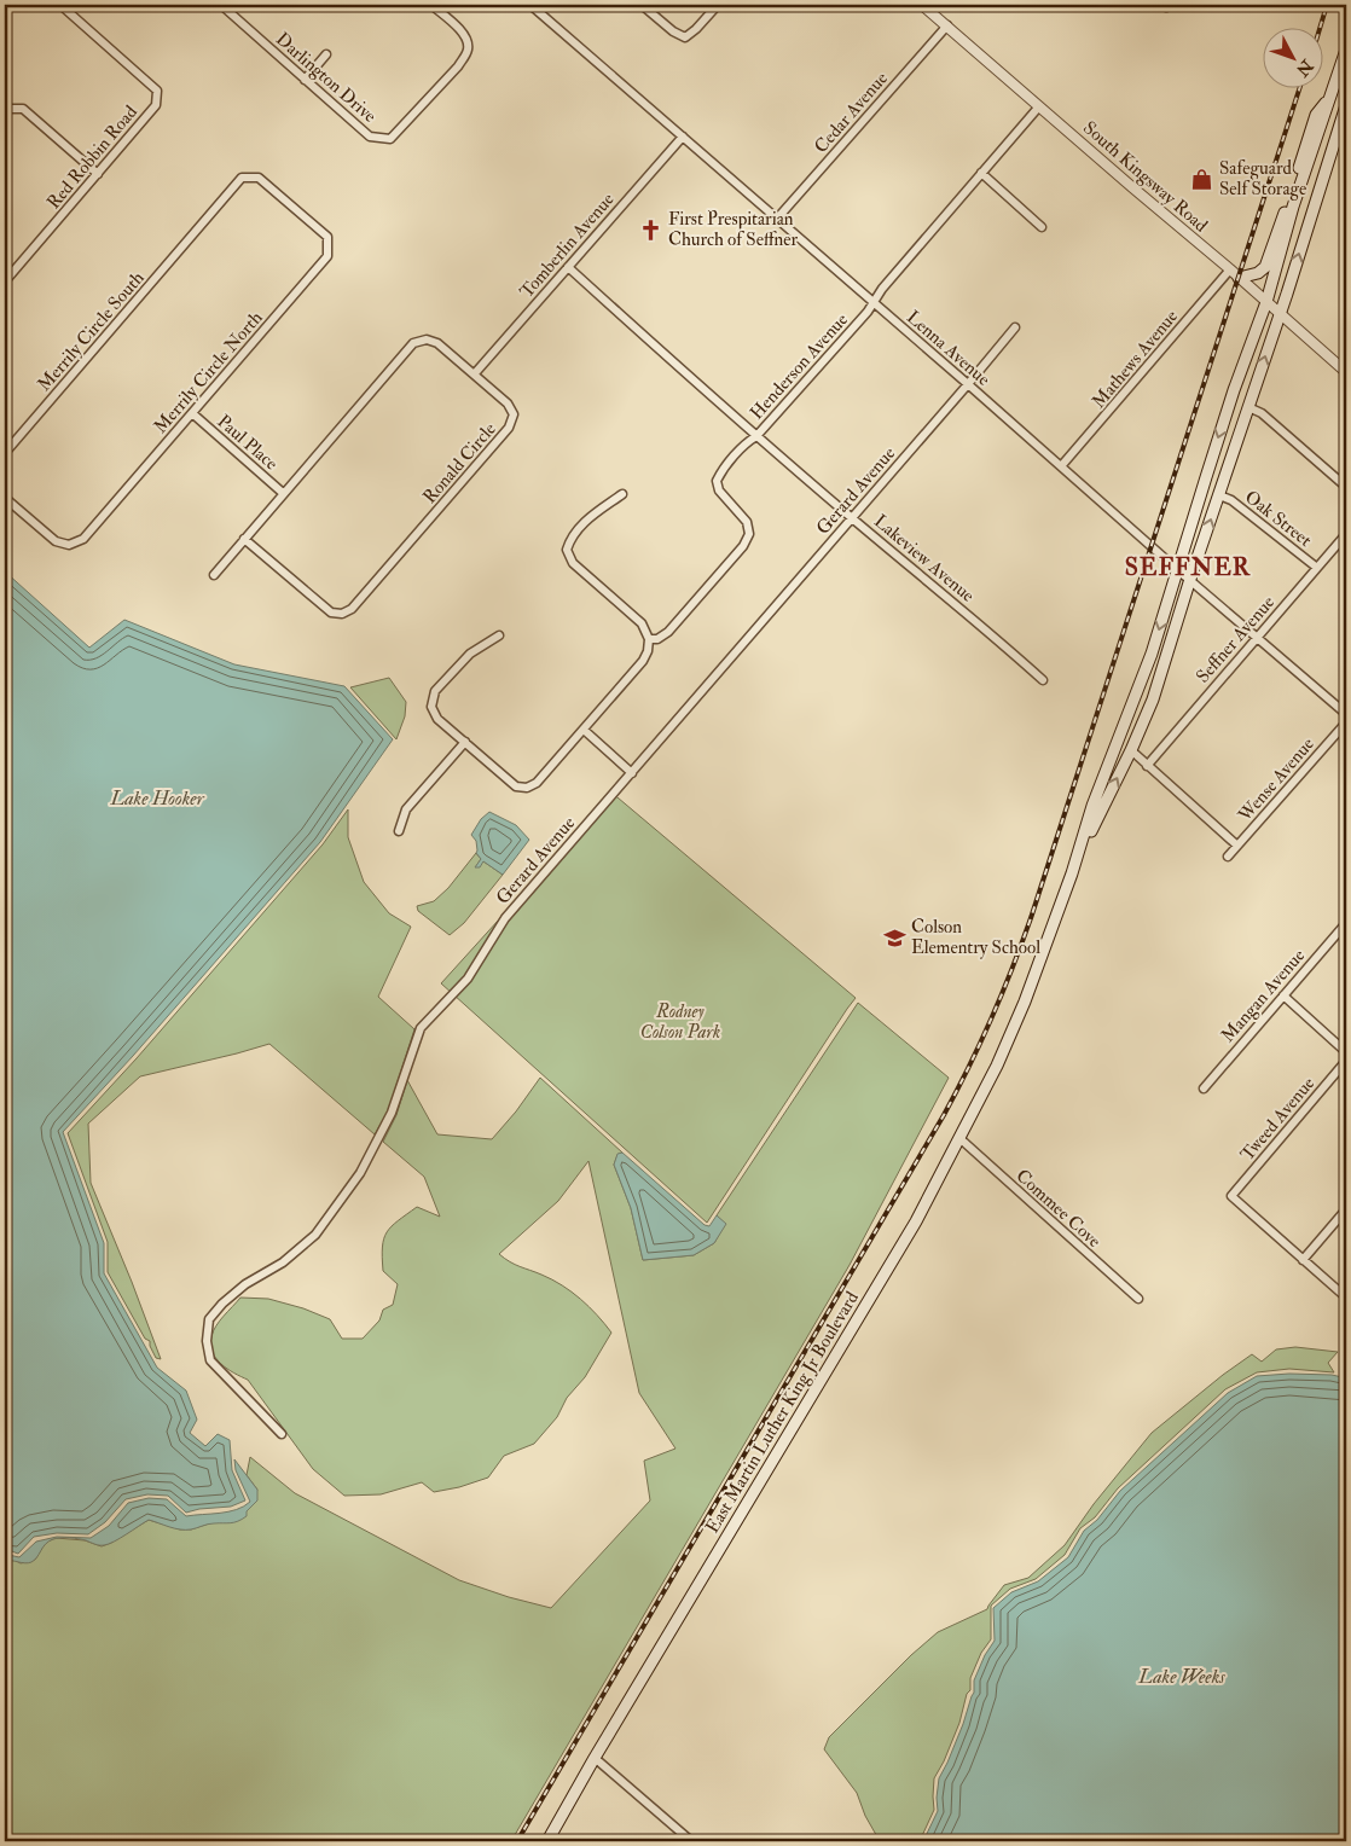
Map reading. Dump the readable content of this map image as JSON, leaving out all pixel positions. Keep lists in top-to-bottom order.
{
  "streets": {
    "main road": ["East Martin Luther King Jr Boulevard"],
    "street": [
      "Darlington Drive",
      "Cedar Avenue",
      "Red Robbin Road",
      "South Kingsway Road",
      "Tomberlin Avenue",
      "Merrily Circle South",
      "Lenna Avenue",
      "Mathews Avenue",
      "Henderson Avenue",
      "Merrily Circle North",
      "Paul Place",
      "Ronald Circle",
      "Gerard Avenue",
      "Oak Street",
      "Lakeview Avenue",
      "Seffner Avenue",
      "Wense Avenue",
      "Mangan Avenue",
      "Tweed Avenue",
      "Commee Cove"
    ]
  },
  "crossings": [
    ["Cedar Avenue", "South Kingsway Road"],
    ["Cedar Avenue", "Lenna Avenue"],
    ["South Kingsway Road", "Mathews Avenue"],
    ["South Kingsway Road", "Henderson Avenue"],
    ["Tomberlin Avenue", "Lenna Avenue"],
    ["Tomberlin Avenue", "Ronald Circle"],
    ["Tomberlin Avenue", "Lakeview Avenue"],
    ["Merrily Circle South", "Merrily Circle North"],
    ["Lenna Avenue", "Mathews Avenue"],
    ["Lenna Avenue", "Henderson Avenue"],
    ["Lenna Avenue", "Gerard Avenue"],
    ["Lenna Avenue", "Seffner Avenue"],
    ["Henderson Avenue", "Lakeview Avenue"],
    ["Merrily Circle North", "Paul Place"],
    ["Paul Place", "Ronald Circle"],
    ["Gerard Avenue", "Lakeview Avenue"],
    ["Oak Street", "Seffner Avenue"],
    ["Commee Cove", "East Martin Luther King Jr Boulevard"]
  ],
  "districts": ["SEFFNER"],
  "water": ["Lake Hooker", "Lake Weeks"],
  "parks": ["Rodney Colson Park"],
  "places": {
    "shop": ["Safeguard Self Storage"],
    "church": ["First Prespitarian Church of Seffner"],
    "school or university": ["Colson Elementry School"]
  },
  "north": "bottom right"
}
